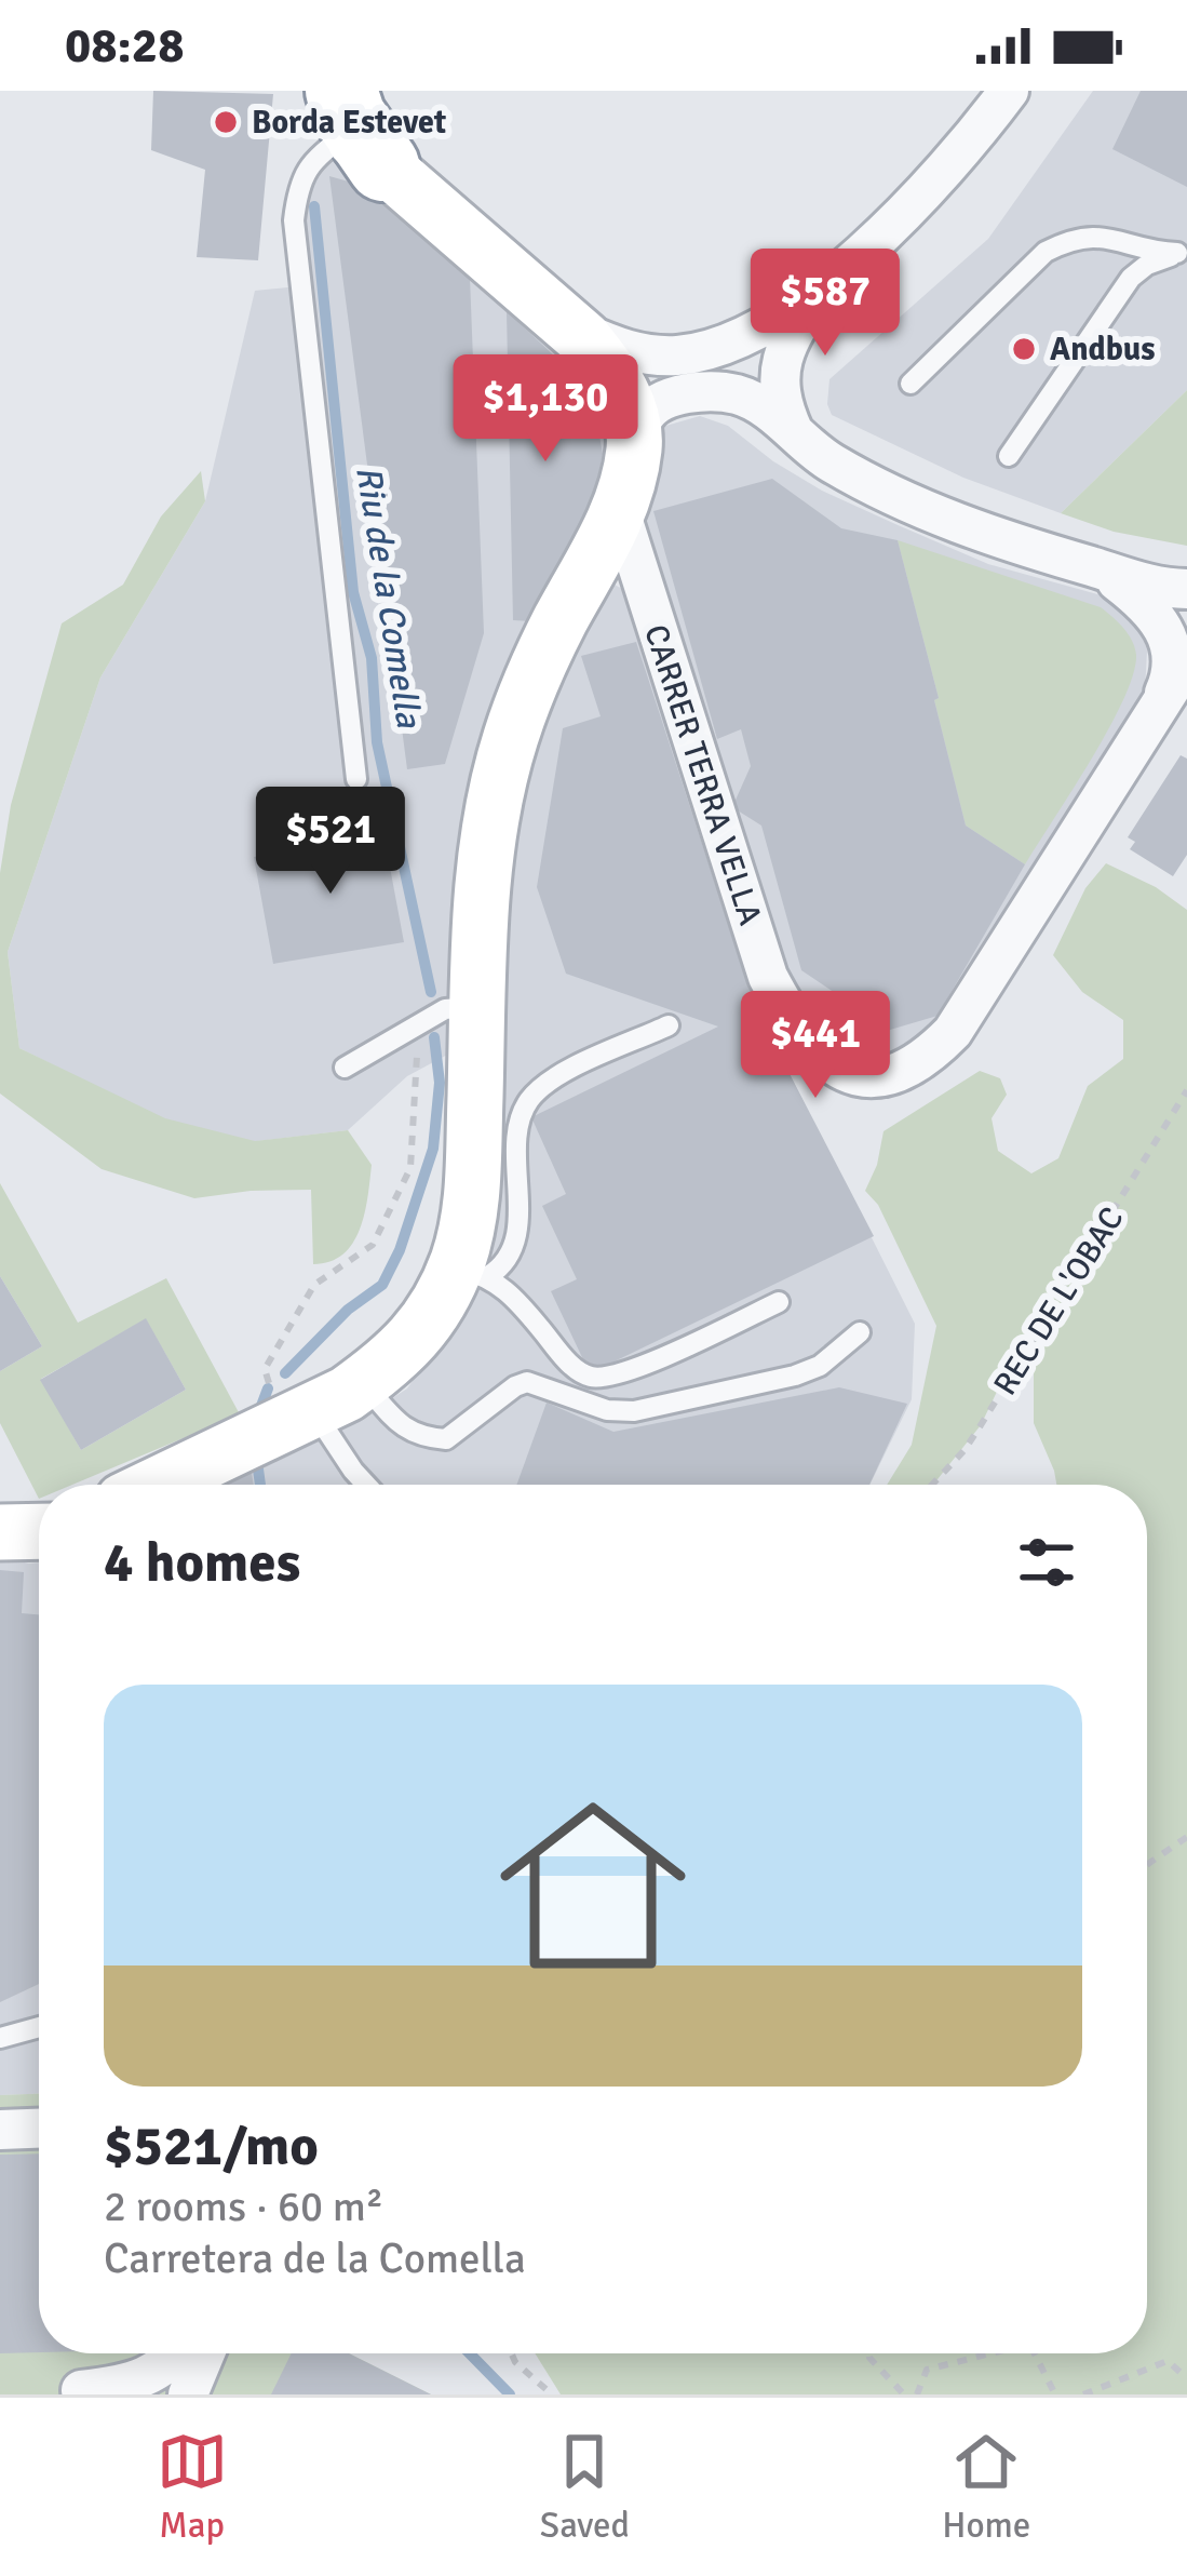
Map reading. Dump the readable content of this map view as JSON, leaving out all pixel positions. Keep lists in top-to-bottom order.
{
  "streets": {
    "street": ["CARRER TERRA VELLA"],
    "path": ["REC DE L'OBAC"]
  },
  "water": ["Riu de la Comella"],
  "places": ["Borda Estevet", "Andbus"],
  "page": {
    "status": "08:28",
    "price": [
      "$587",
      "$1,130",
      "$521",
      "$441"
    ],
    "heading": "4 homes",
    "list": [
      {
        "name": "$521/mo",
        "note": "2 rooms · 60 m² · Carretera de la Comella"
      }
    ],
    "tabs": ["Map", "Saved", "Home"]
  }
}
